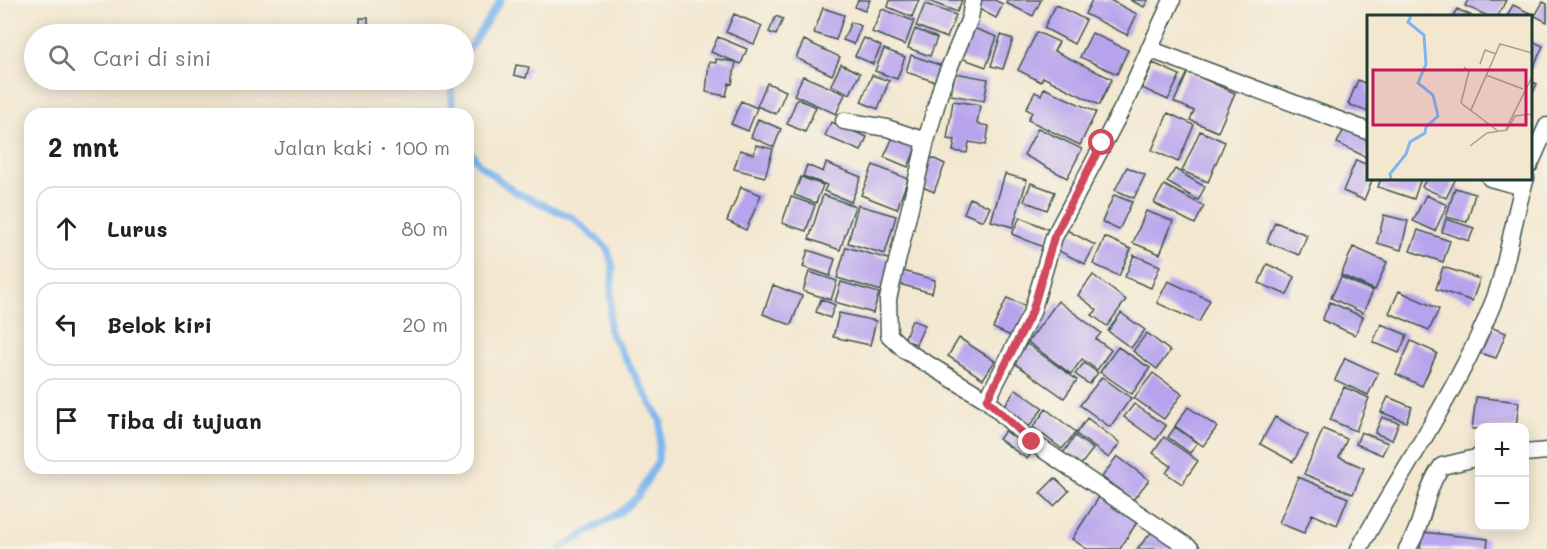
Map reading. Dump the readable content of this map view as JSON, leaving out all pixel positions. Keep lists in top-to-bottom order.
{
  "page": {
    "search": "Cari di sini",
    "heading": ["2 mnt", "Jalan kaki · 100 m"],
    "list": [
      ["Lurus", "80 m"],
      ["Belok kiri", "20 m"],
      "Tiba di tujuan"
    ],
    "map_buttons": ["+", "−"]
  }
}
